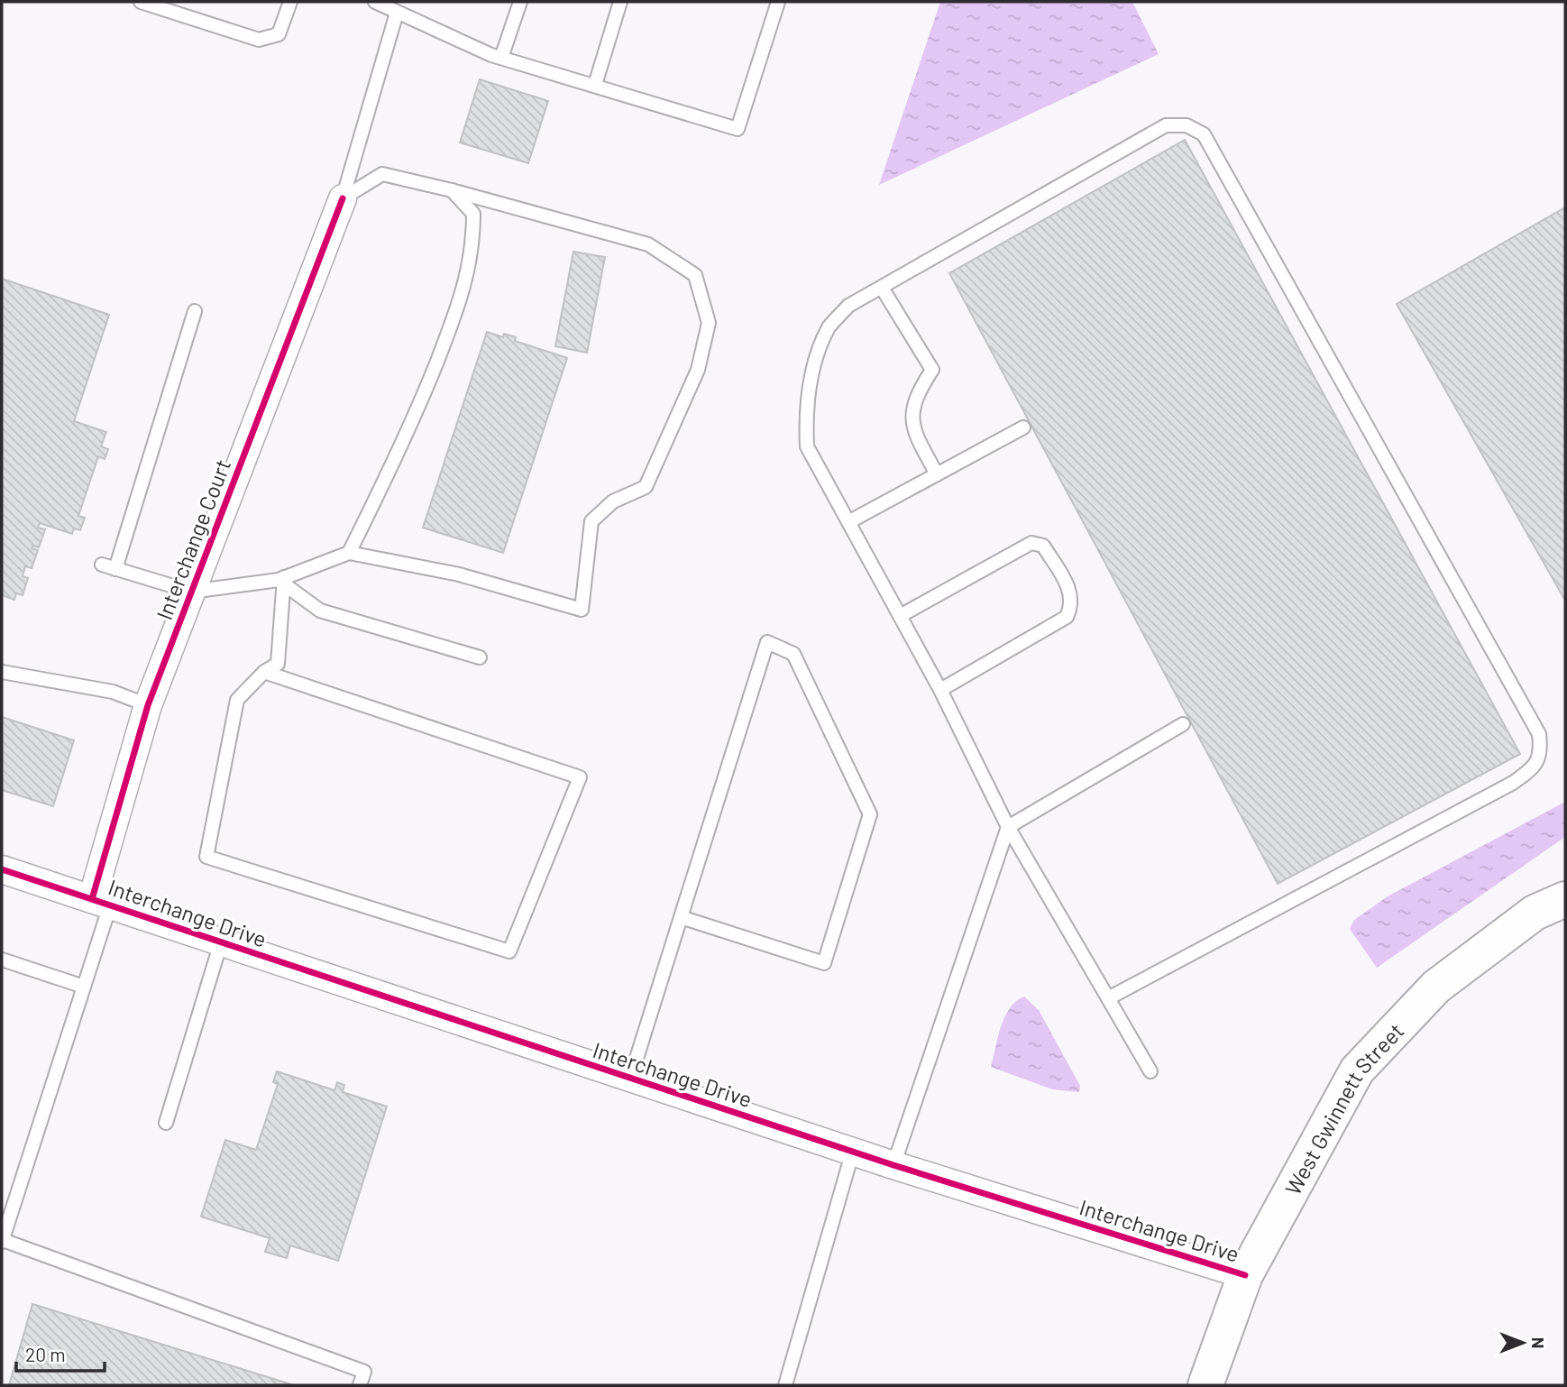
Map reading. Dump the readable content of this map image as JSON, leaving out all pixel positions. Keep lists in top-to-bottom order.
{
  "streets": {
    "main road": ["West Gwinnett Street"],
    "street": ["Interchange Court", "Interchange Drive"]
  },
  "crossings": [
    ["Interchange Court", "Interchange Drive"],
    ["Interchange Drive", "West Gwinnett Street"]
  ],
  "scale_bar": "20 m",
  "north": "right"
}
